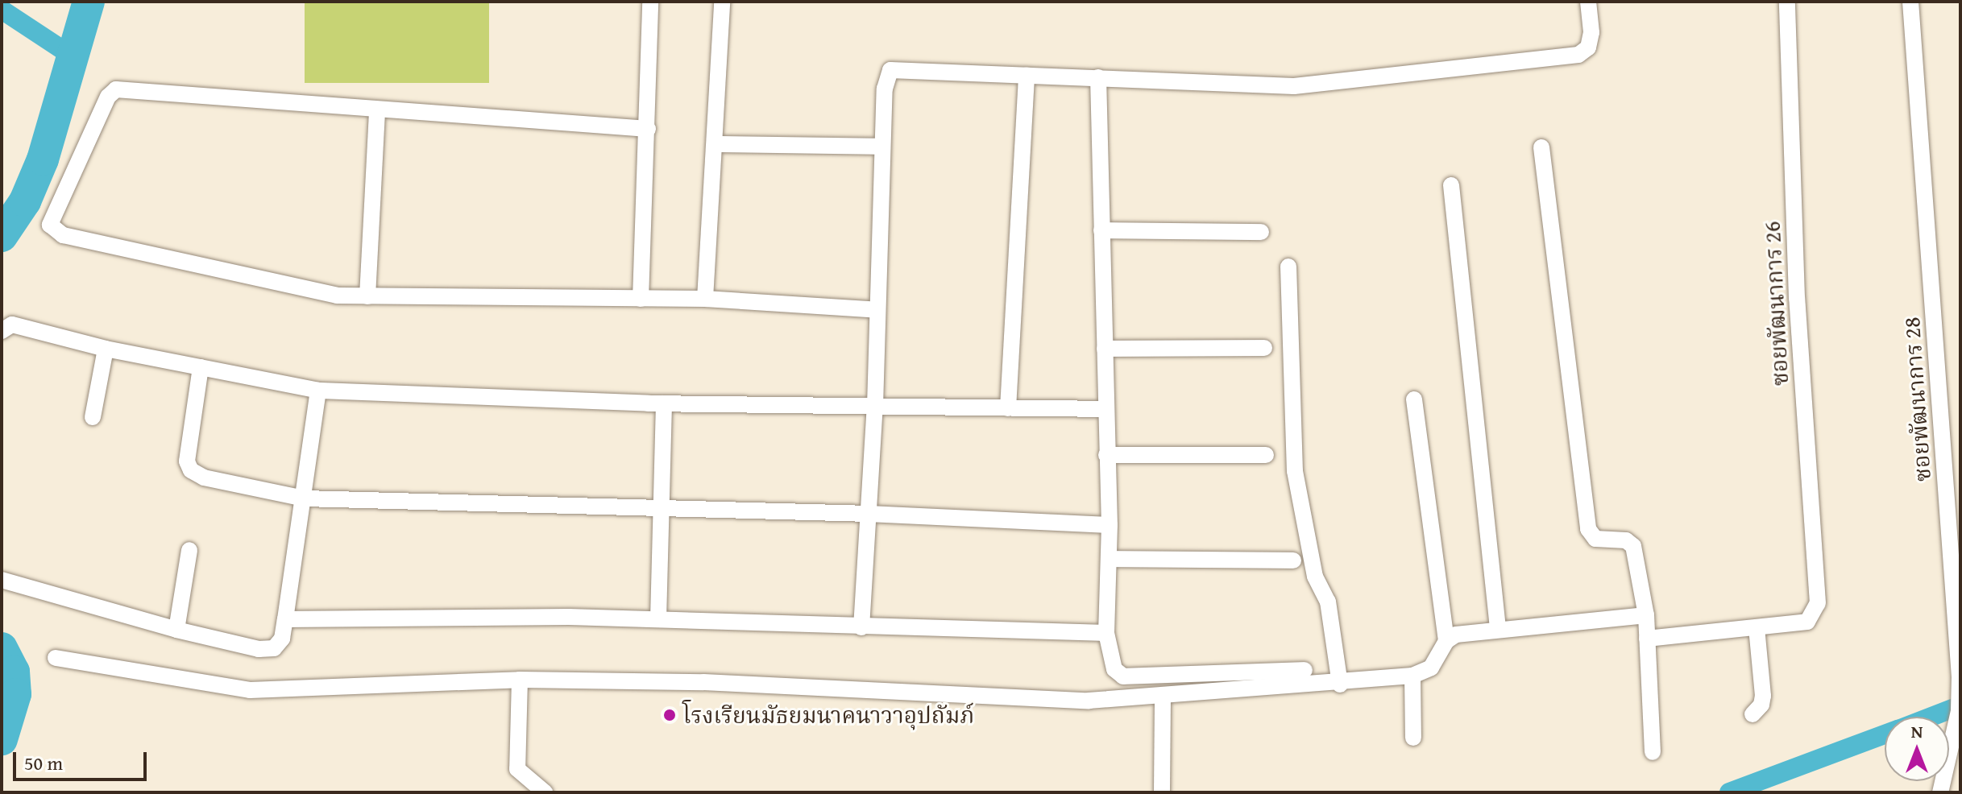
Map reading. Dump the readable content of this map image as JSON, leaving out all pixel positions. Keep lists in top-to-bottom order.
{
  "streets": {
    "street": ["ซอยพัฒนาการ 26", "ซอยพัฒนาการ 28"]
  },
  "places": ["โรงเรียนมัธยมนาคนาวาอุปถัมภ์"],
  "scale_bar": "50 m",
  "north": "top"
}
